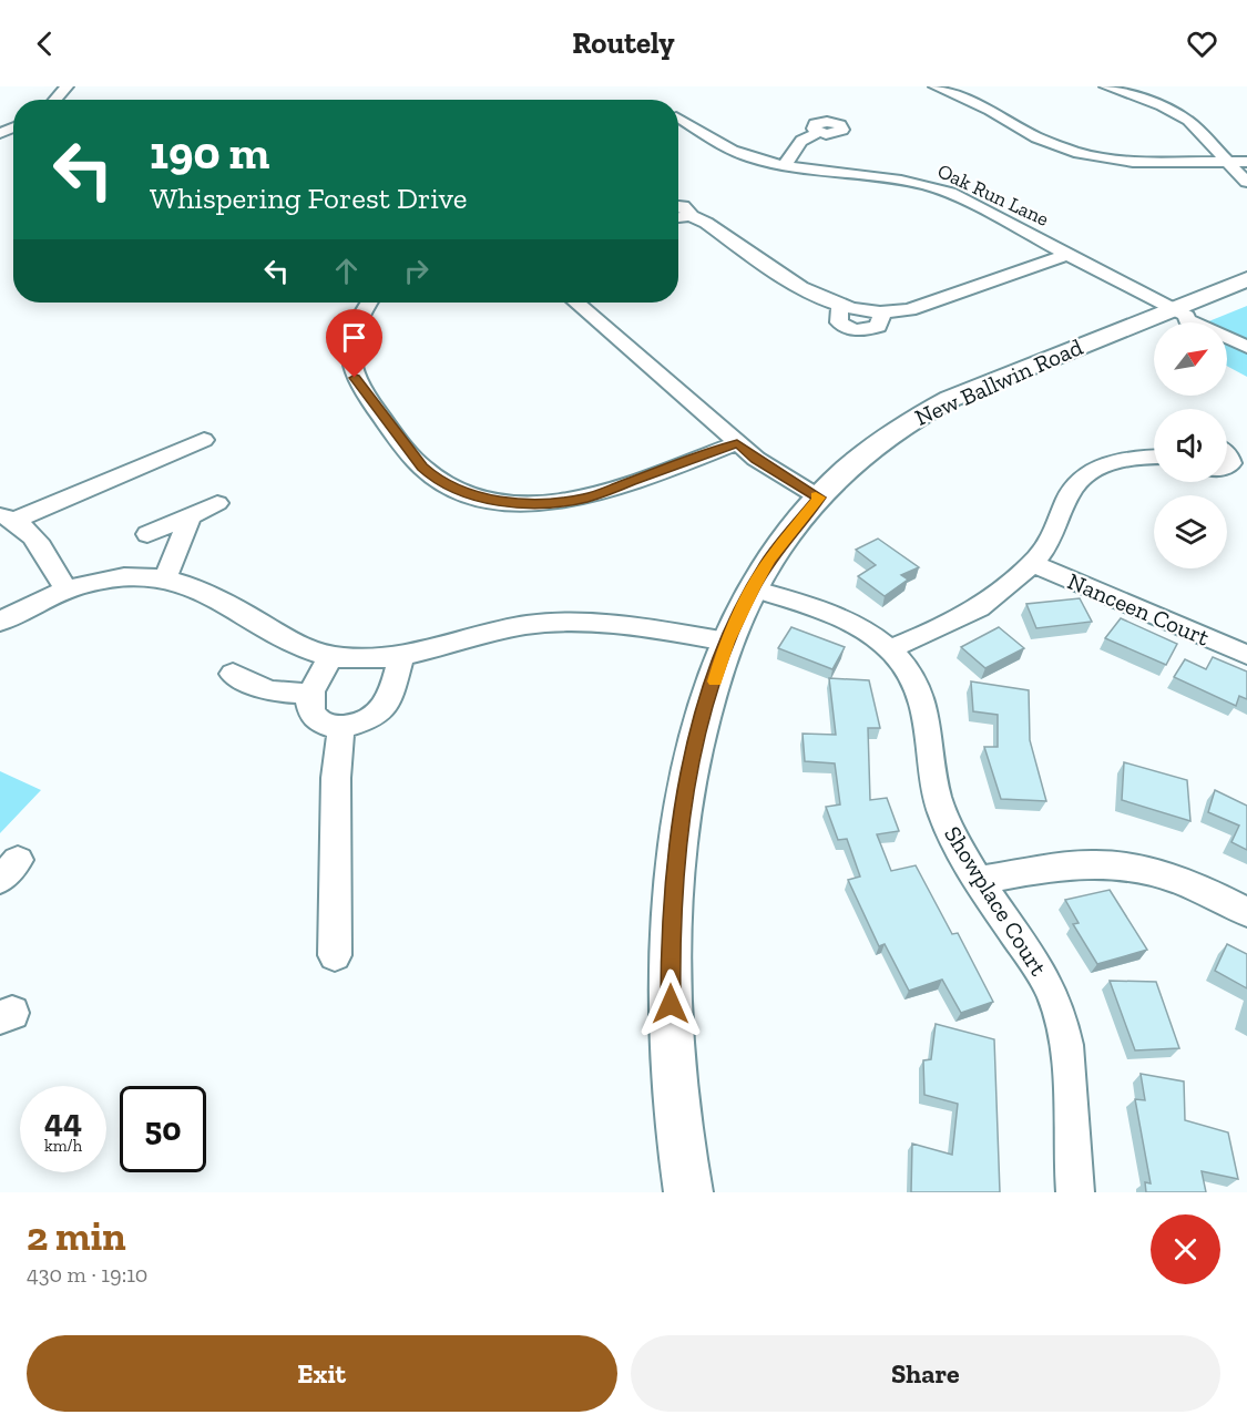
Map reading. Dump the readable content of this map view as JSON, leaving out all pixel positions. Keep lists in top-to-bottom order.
{
  "streets": {
    "main road": ["New Ballwin Road"],
    "street": ["Oak Run Lane", "Nanceen Court", "Showplace Court"]
  },
  "crossings": [
    ["Oak Run Lane", "New Ballwin Road"],
    ["New Ballwin Road", "Showplace Court"]
  ],
  "north": "top right",
  "page": {
    "header": "Routely",
    "turn": ["190 m", "Whispering Forest Drive"],
    "speed": "44 km/h",
    "limit": "50",
    "heading": ["2 min", "430 m · 19:10"],
    "buttons": ["Exit", "Share"]
  }
}
